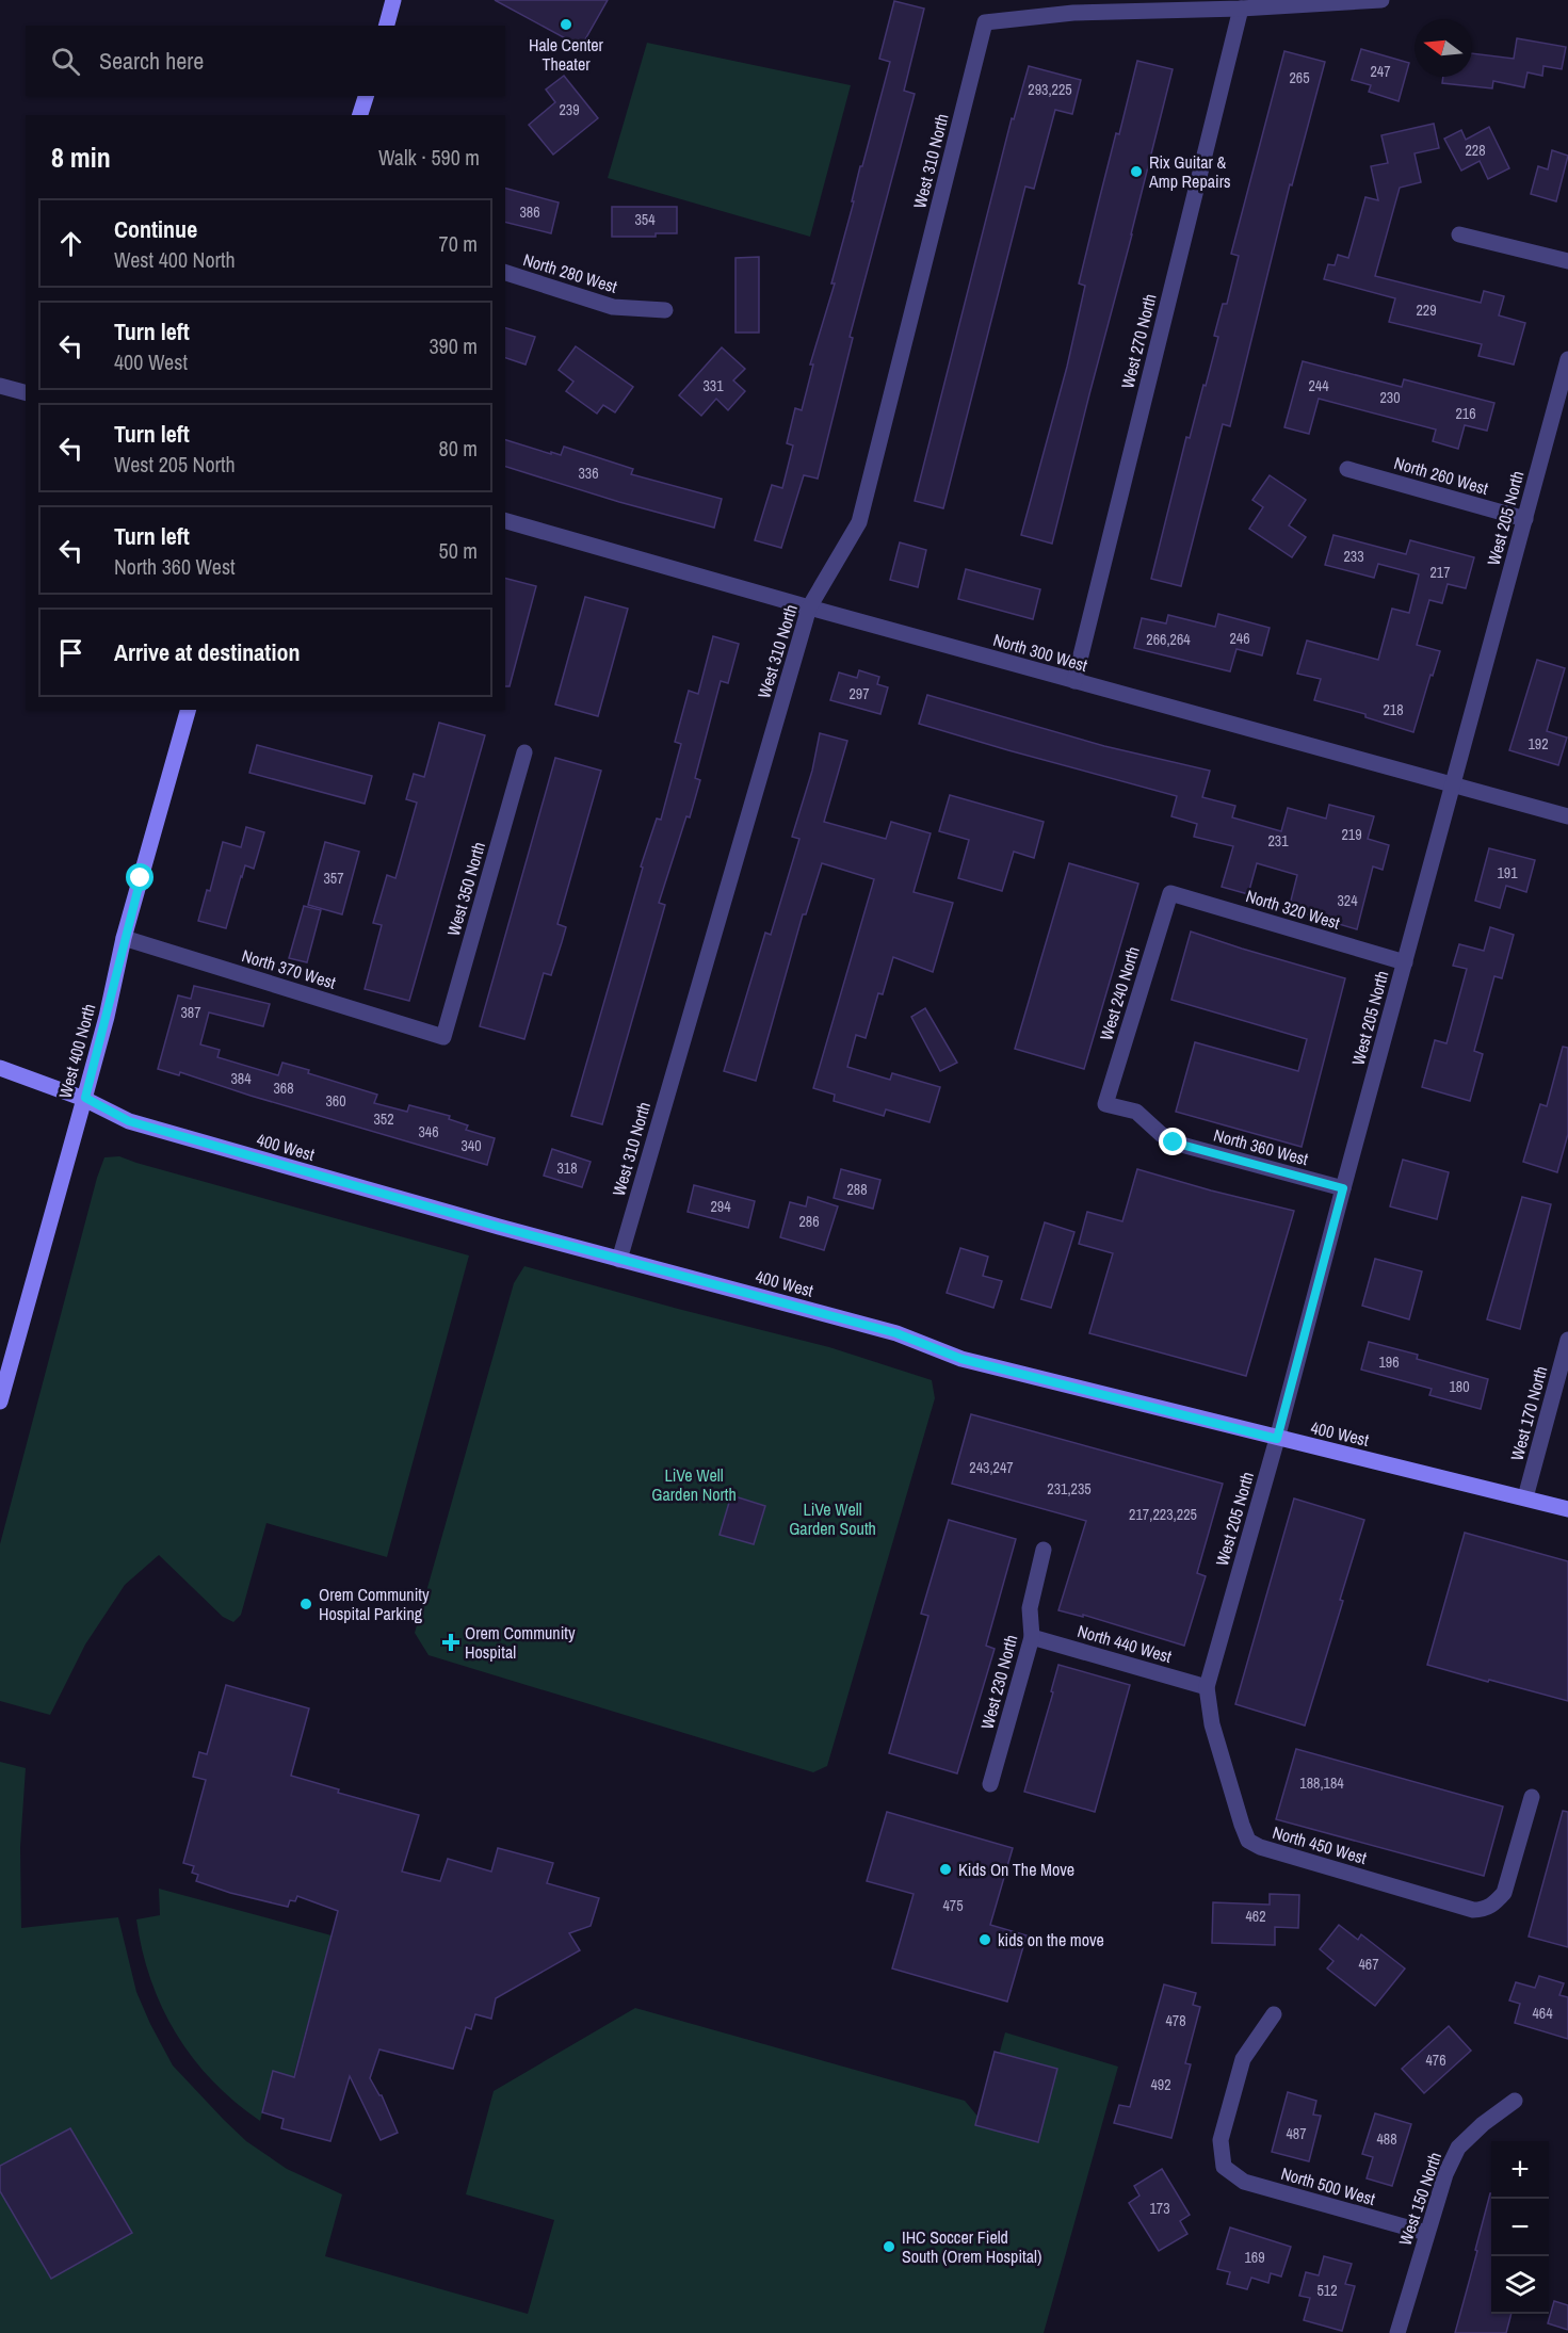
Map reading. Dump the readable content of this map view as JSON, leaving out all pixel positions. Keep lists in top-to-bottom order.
{
  "streets": {
    "main road": ["West 400 North", "400 West"],
    "street": [
      "West 310 North",
      "North 280 West",
      "West 270 North",
      "North 260 West",
      "West 205 North",
      "North 300 West",
      "West 350 North",
      "North 320 West",
      "North 370 West",
      "West 240 North",
      "North 360 West",
      "West 170 North",
      "North 440 West",
      "West 230 North",
      "North 450 West",
      "North 500 West",
      "West 150 North"
    ]
  },
  "crossings": [
    ["West 310 North", "North 300 West"],
    ["West 310 North", "400 West"],
    ["West 270 North", "North 300 West"],
    ["North 260 West", "West 205 North"],
    ["West 205 North", "North 300 West"],
    ["West 205 North", "North 320 West"],
    ["West 205 North", "400 West"],
    ["West 205 North", "North 360 West"],
    ["West 205 North", "North 440 West"],
    ["West 205 North", "North 450 West"],
    ["West 350 North", "North 370 West"],
    ["North 320 West", "West 240 North"],
    ["North 370 West", "West 400 North"],
    ["West 240 North", "North 360 West"],
    ["West 400 North", "400 West"],
    ["400 West", "West 170 North"],
    ["North 440 West", "West 230 North"],
    ["North 440 West", "North 450 West"],
    ["North 500 West", "West 150 North"]
  ],
  "parks": ["LiVe Well Garden North", "LiVe Well Garden South"],
  "places": {
    "other": [
      "Hale Center Theater",
      "Rix Guitar & Amp Repairs",
      "Orem Community Hospital Parking",
      "Kids On The Move",
      "kids on the move",
      "IHC Soccer Field South (Orem Hospital)"
    ],
    "health": ["Orem Community Hospital"]
  },
  "house_numbers": [
    "247",
    "265",
    "293,225",
    "239",
    "228",
    "386",
    "354",
    "229",
    "331",
    "244",
    "230",
    "216",
    "336",
    "233",
    "217",
    "246",
    "266,264",
    "297",
    "218",
    "192",
    "219",
    "231",
    "191",
    "357",
    "324",
    "387",
    "384",
    "368",
    "360",
    "352",
    "346",
    "340",
    "318",
    "288",
    "294",
    "286",
    "196",
    "180",
    "243,247",
    "231,235",
    "217,223,225",
    "188,184",
    "475",
    "462",
    "467",
    "464",
    "478",
    "476",
    "492",
    "487",
    "488",
    "173",
    "169",
    "512"
  ],
  "north": "left",
  "page": {
    "search": "Search here",
    "heading": ["8 min", "Walk · 590 m"],
    "list": [
      ["Continue", "West 400 North", "70 m"],
      ["Turn left", "400 West", "390 m"],
      ["Turn left", "West 205 North", "80 m"],
      ["Turn left", "North 360 West", "50 m"],
      "Arrive at destination"
    ],
    "map_buttons": ["+", "−"]
  }
}
